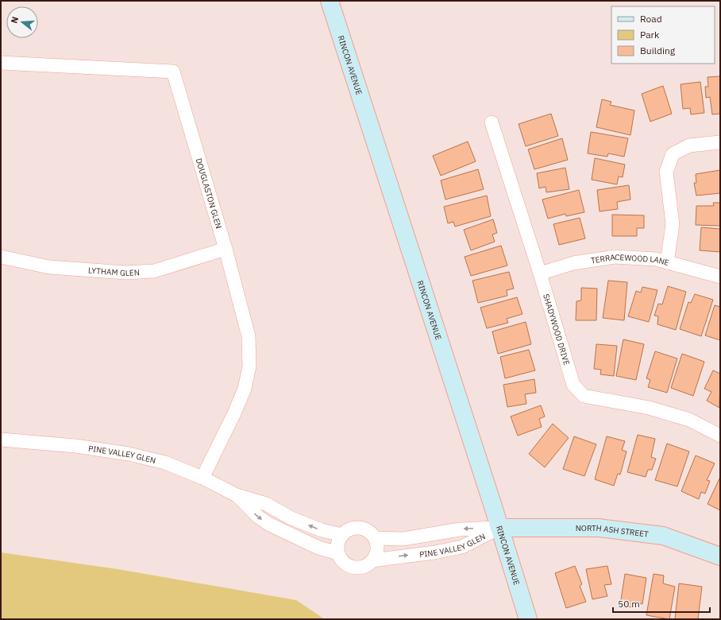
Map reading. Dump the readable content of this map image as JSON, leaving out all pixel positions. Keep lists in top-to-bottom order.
{
  "streets": {
    "street": [
      "RINCON AVENUE",
      "DOUGLASTON GLEN",
      "TERRACEWOOD LANE",
      "LYTHAM GLEN",
      "SHADYWOOD DRIVE",
      "PINE VALLEY GLEN",
      "NORTH ASH STREET"
    ]
  },
  "crossings": [
    ["RINCON AVENUE", "PINE VALLEY GLEN"],
    ["RINCON AVENUE", "NORTH ASH STREET"],
    ["DOUGLASTON GLEN", "LYTHAM GLEN"],
    ["DOUGLASTON GLEN", "PINE VALLEY GLEN"],
    ["TERRACEWOOD LANE", "SHADYWOOD DRIVE"],
    ["PINE VALLEY GLEN", "NORTH ASH STREET"]
  ],
  "legend": ["Road", "Park", "Building"],
  "scale_bar": "50 m",
  "north": "left"
}
